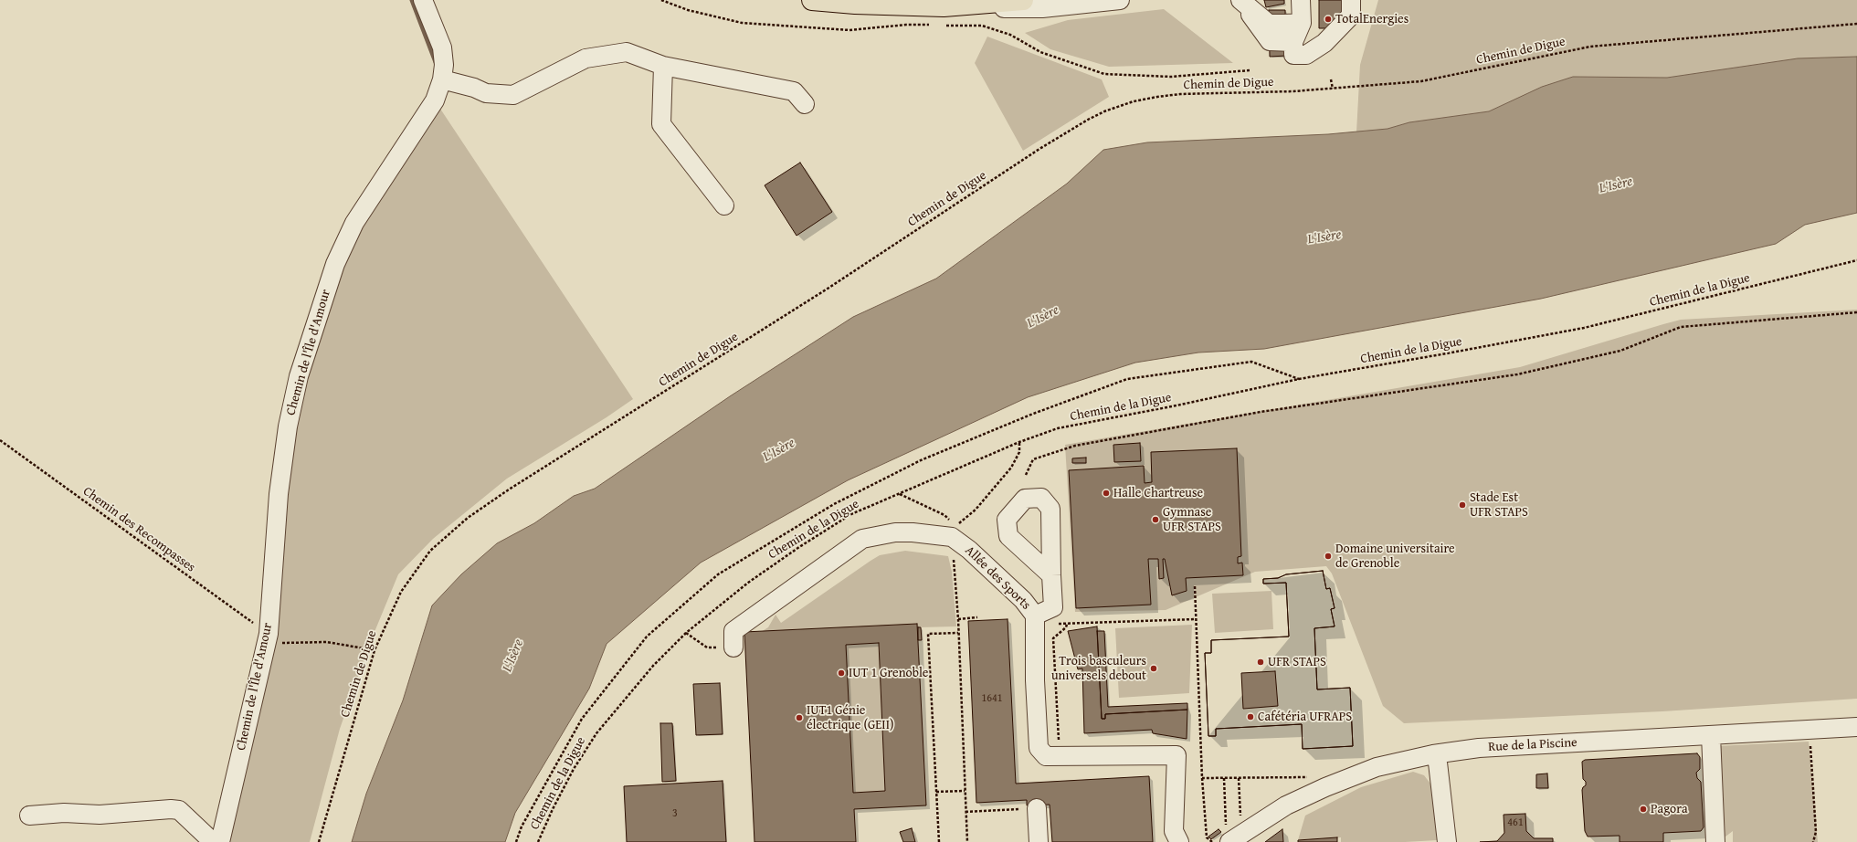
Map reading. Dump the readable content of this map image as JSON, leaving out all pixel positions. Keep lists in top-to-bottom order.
{
  "streets": {
    "street": ["Chemin de l'Île d'Amour", "Allée des Sports", "Rue de la Piscine"],
    "path": ["Chemin de Digue", "Chemin de la Digue", "Chemin des Recompasses"]
  },
  "crossings": [
    ["Chemin de l'Île d'Amour", "Chemin des Recompasses"]
  ],
  "water": ["L'Isère"],
  "places": [
    "TotalEnergies",
    "Halle Chartreuse",
    "Stade Est UFR STAPS",
    "Gymnase UFR STAPS",
    "Domaine universitaire de Grenoble",
    "UFR STAPS",
    "Trois basculeurs universels debout",
    "IUT 1 Grenoble",
    "Cafétéria UFRAPS",
    "IUT1 Génie électrique (GEII)",
    "Pagora"
  ],
  "house_numbers": ["1641", "3", "461"]
}
